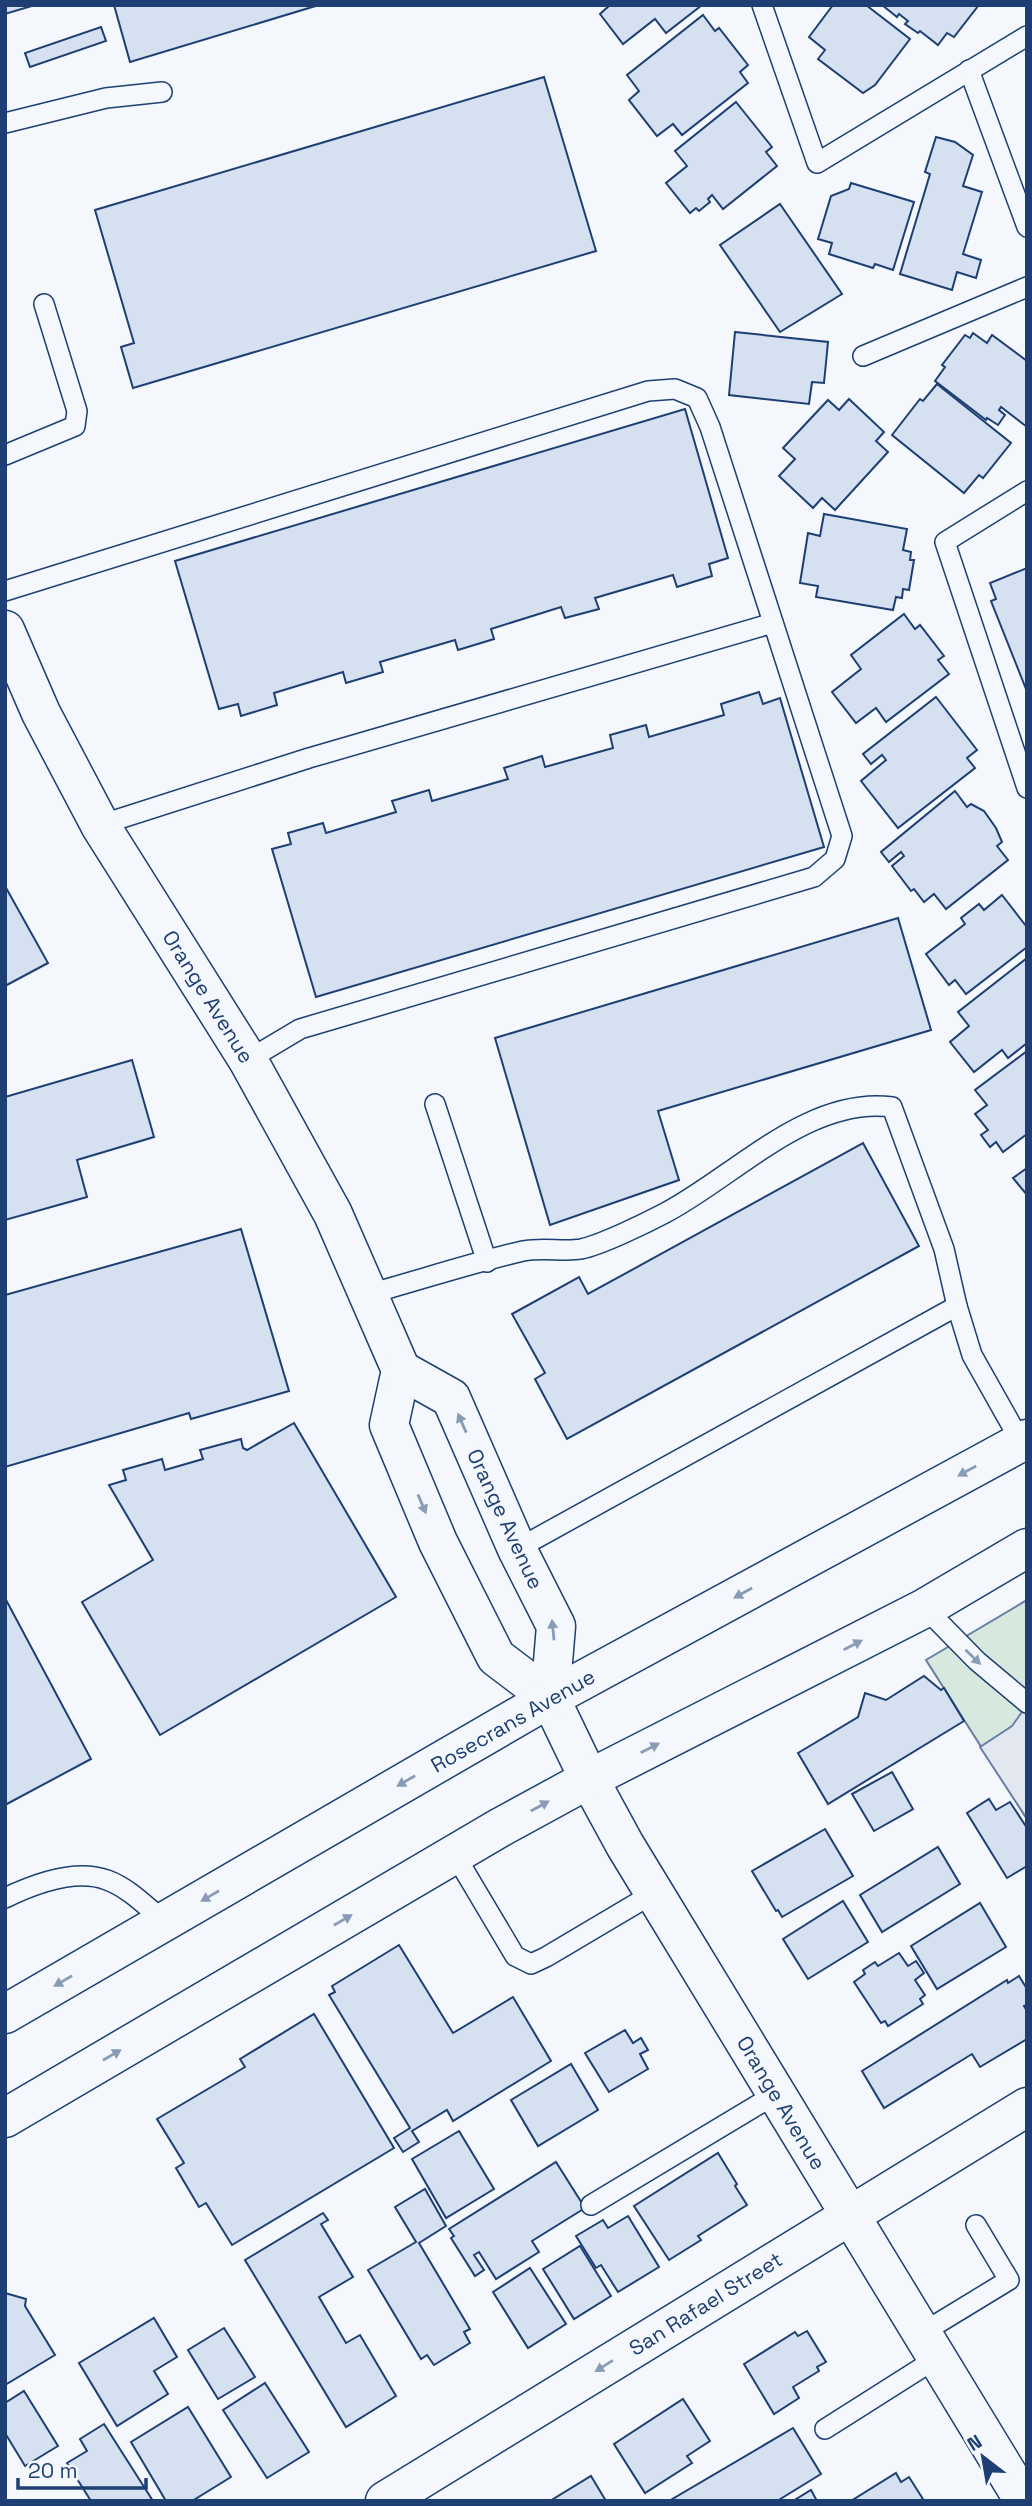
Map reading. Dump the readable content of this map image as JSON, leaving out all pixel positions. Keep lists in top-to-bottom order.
{
  "streets": {
    "street": ["Orange Avenue", "Rosecrans Avenue", "San Rafael Street"]
  },
  "crossings": [
    ["Orange Avenue", "Rosecrans Avenue"],
    ["Orange Avenue", "San Rafael Street"]
  ],
  "one_way": ["San Rafael Street"],
  "scale_bar": "20 m",
  "north": "top left"
}
